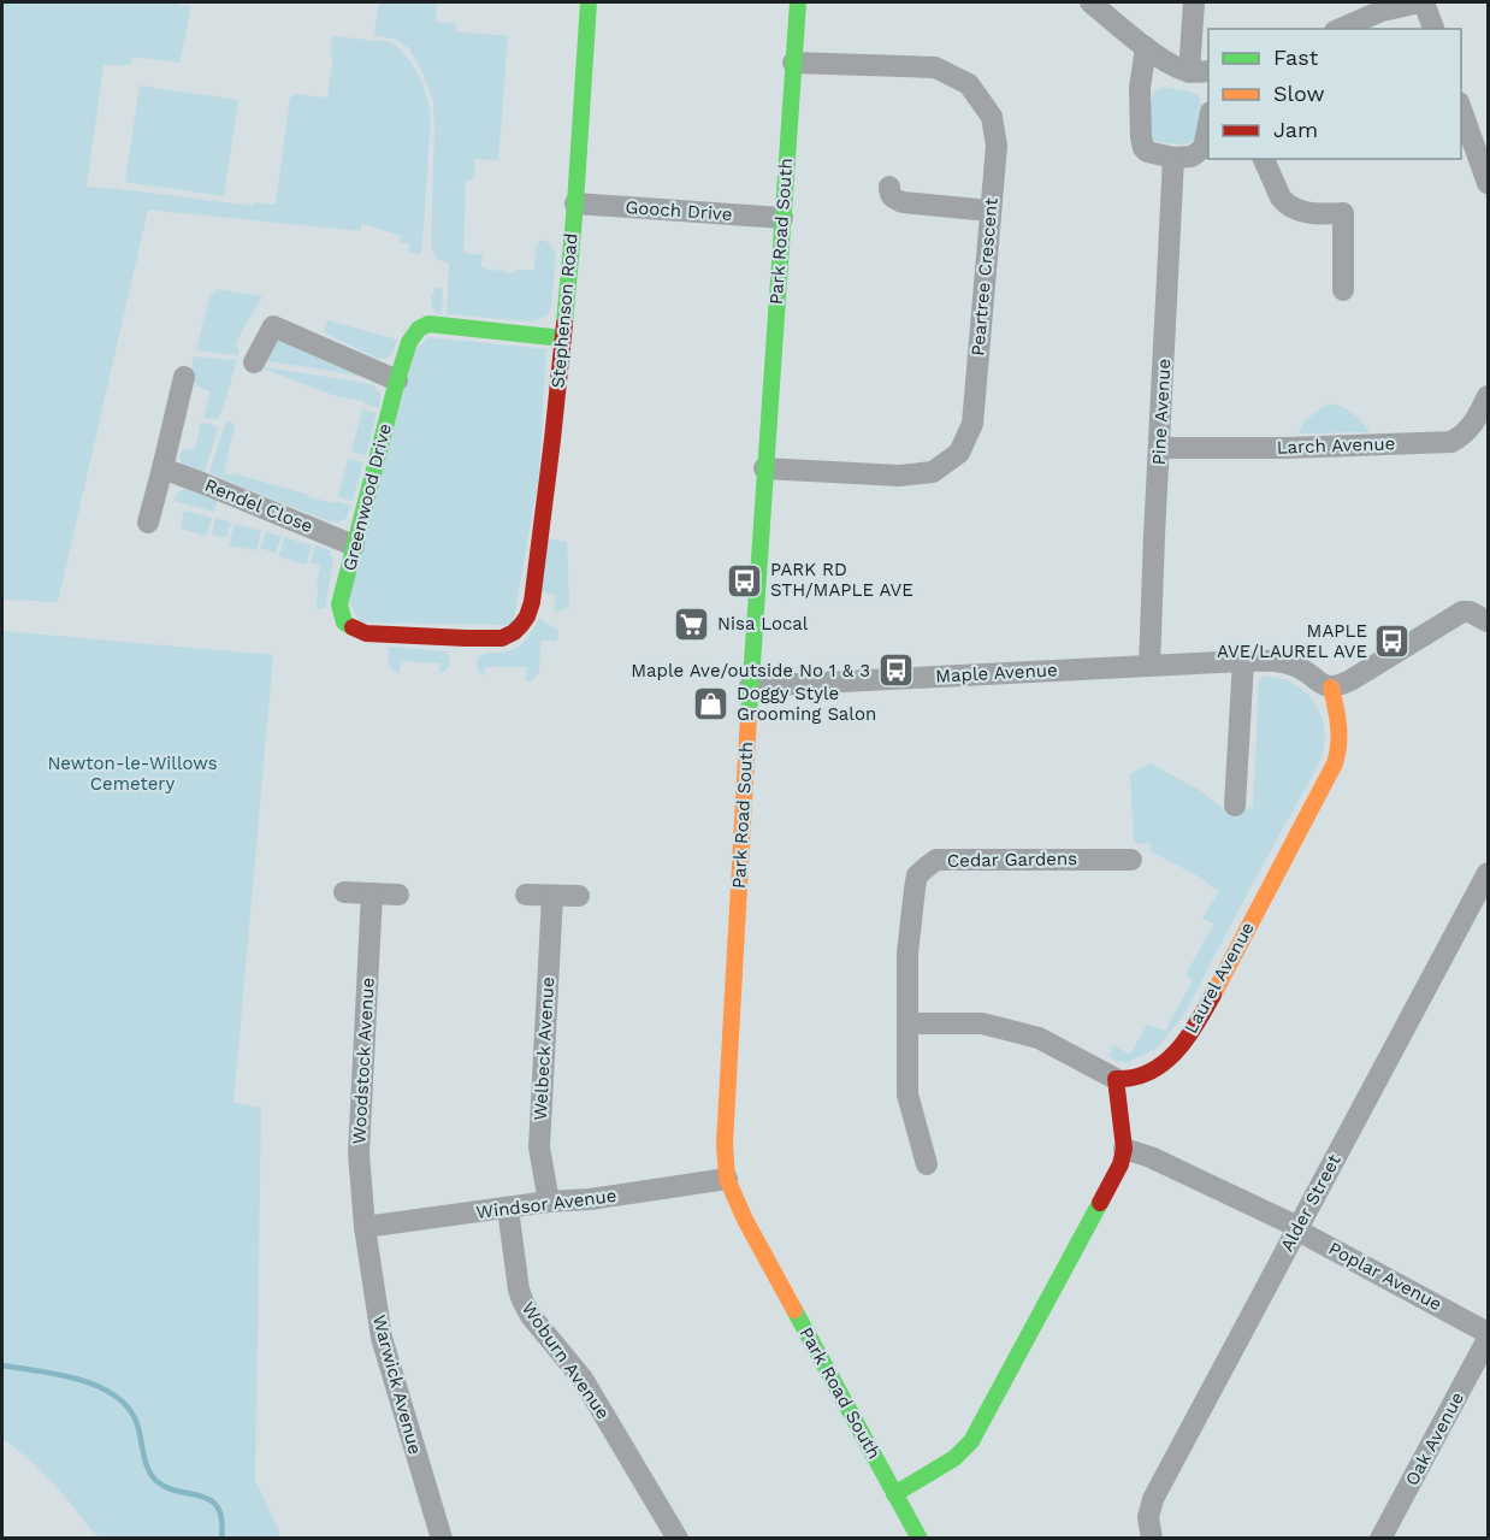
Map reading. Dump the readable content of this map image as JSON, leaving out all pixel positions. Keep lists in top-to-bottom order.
{
  "streets": {
    "street": [
      "Gooch Drive",
      "Park Road South",
      "Peartree Crescent",
      "Stephenson Road",
      "Pine Avenue",
      "Larch Avenue",
      "Greenwood Drive",
      "Rendel Close",
      "Maple Avenue",
      "Cedar Gardens",
      "Laurel Avenue",
      "Welbeck Avenue",
      "Woodstock Avenue",
      "Alder Street",
      "Windsor Avenue",
      "Poplar Avenue",
      "Woburn Avenue",
      "Warwick Avenue",
      "Oak Avenue"
    ]
  },
  "crossings": [
    ["Gooch Drive", "Park Road South"],
    ["Gooch Drive", "Stephenson Road"],
    ["Park Road South", "Peartree Crescent"],
    ["Park Road South", "Maple Avenue"],
    ["Park Road South", "Windsor Avenue"],
    ["Stephenson Road", "Greenwood Drive"],
    ["Pine Avenue", "Larch Avenue"],
    ["Pine Avenue", "Maple Avenue"],
    ["Greenwood Drive", "Rendel Close"],
    ["Welbeck Avenue", "Windsor Avenue"],
    ["Woodstock Avenue", "Windsor Avenue"],
    ["Woodstock Avenue", "Warwick Avenue"],
    ["Alder Street", "Poplar Avenue"],
    ["Windsor Avenue", "Woburn Avenue"],
    ["Windsor Avenue", "Warwick Avenue"]
  ],
  "parks": ["Newton-le-Willows Cemetery"],
  "places": {
    "bus stop": ["PARK RD STH/MAPLE AVE", "MAPLE AVE/LAUREL AVE", "Maple Ave/outside No 1 & 3"],
    "supermarket": ["Nisa Local"],
    "shop": ["Doggy Style Grooming Salon"]
  },
  "legend": ["Fast", "Slow", "Jam"]
}
